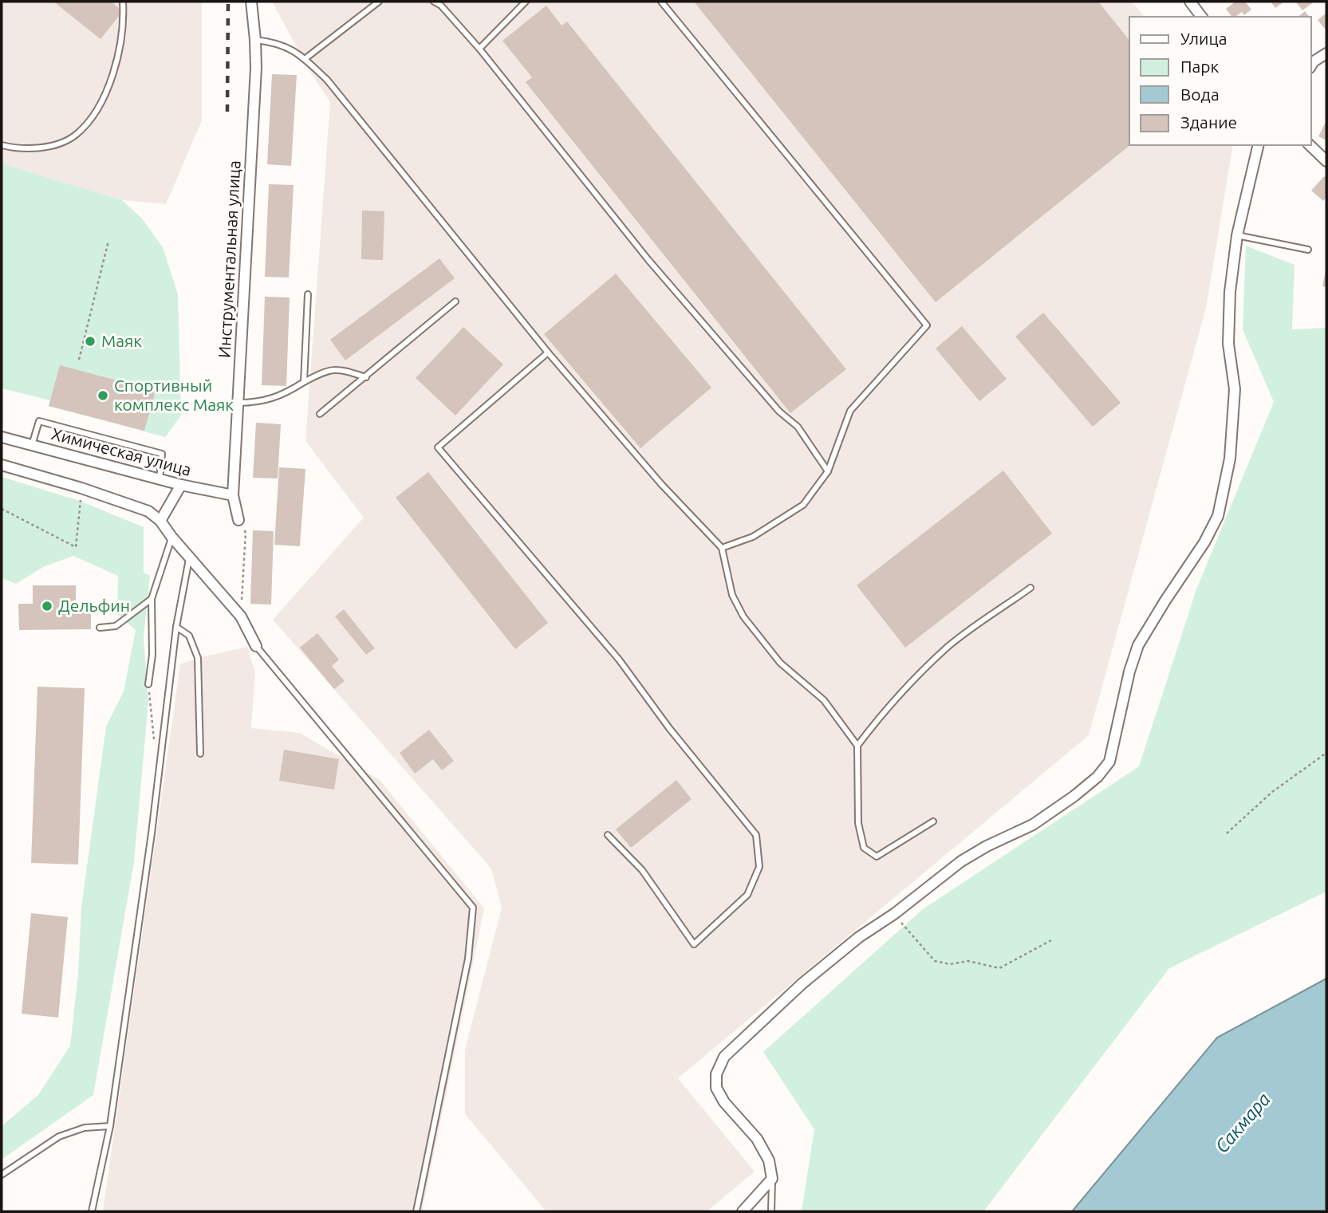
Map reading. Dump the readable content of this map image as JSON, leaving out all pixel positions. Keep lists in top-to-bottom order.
{
  "streets": {
    "street": ["Инструментальная улица", "Химическая улица"]
  },
  "crossings": [
    ["Инструментальная улица", "Химическая улица"]
  ],
  "water": ["Сакмара"],
  "places": ["Маяк", "Спортивный комплекс Маяк", "Дельфин"],
  "legend": [
    "Улица",
    "Парк",
    "Вода",
    "Здание"
  ]
}
